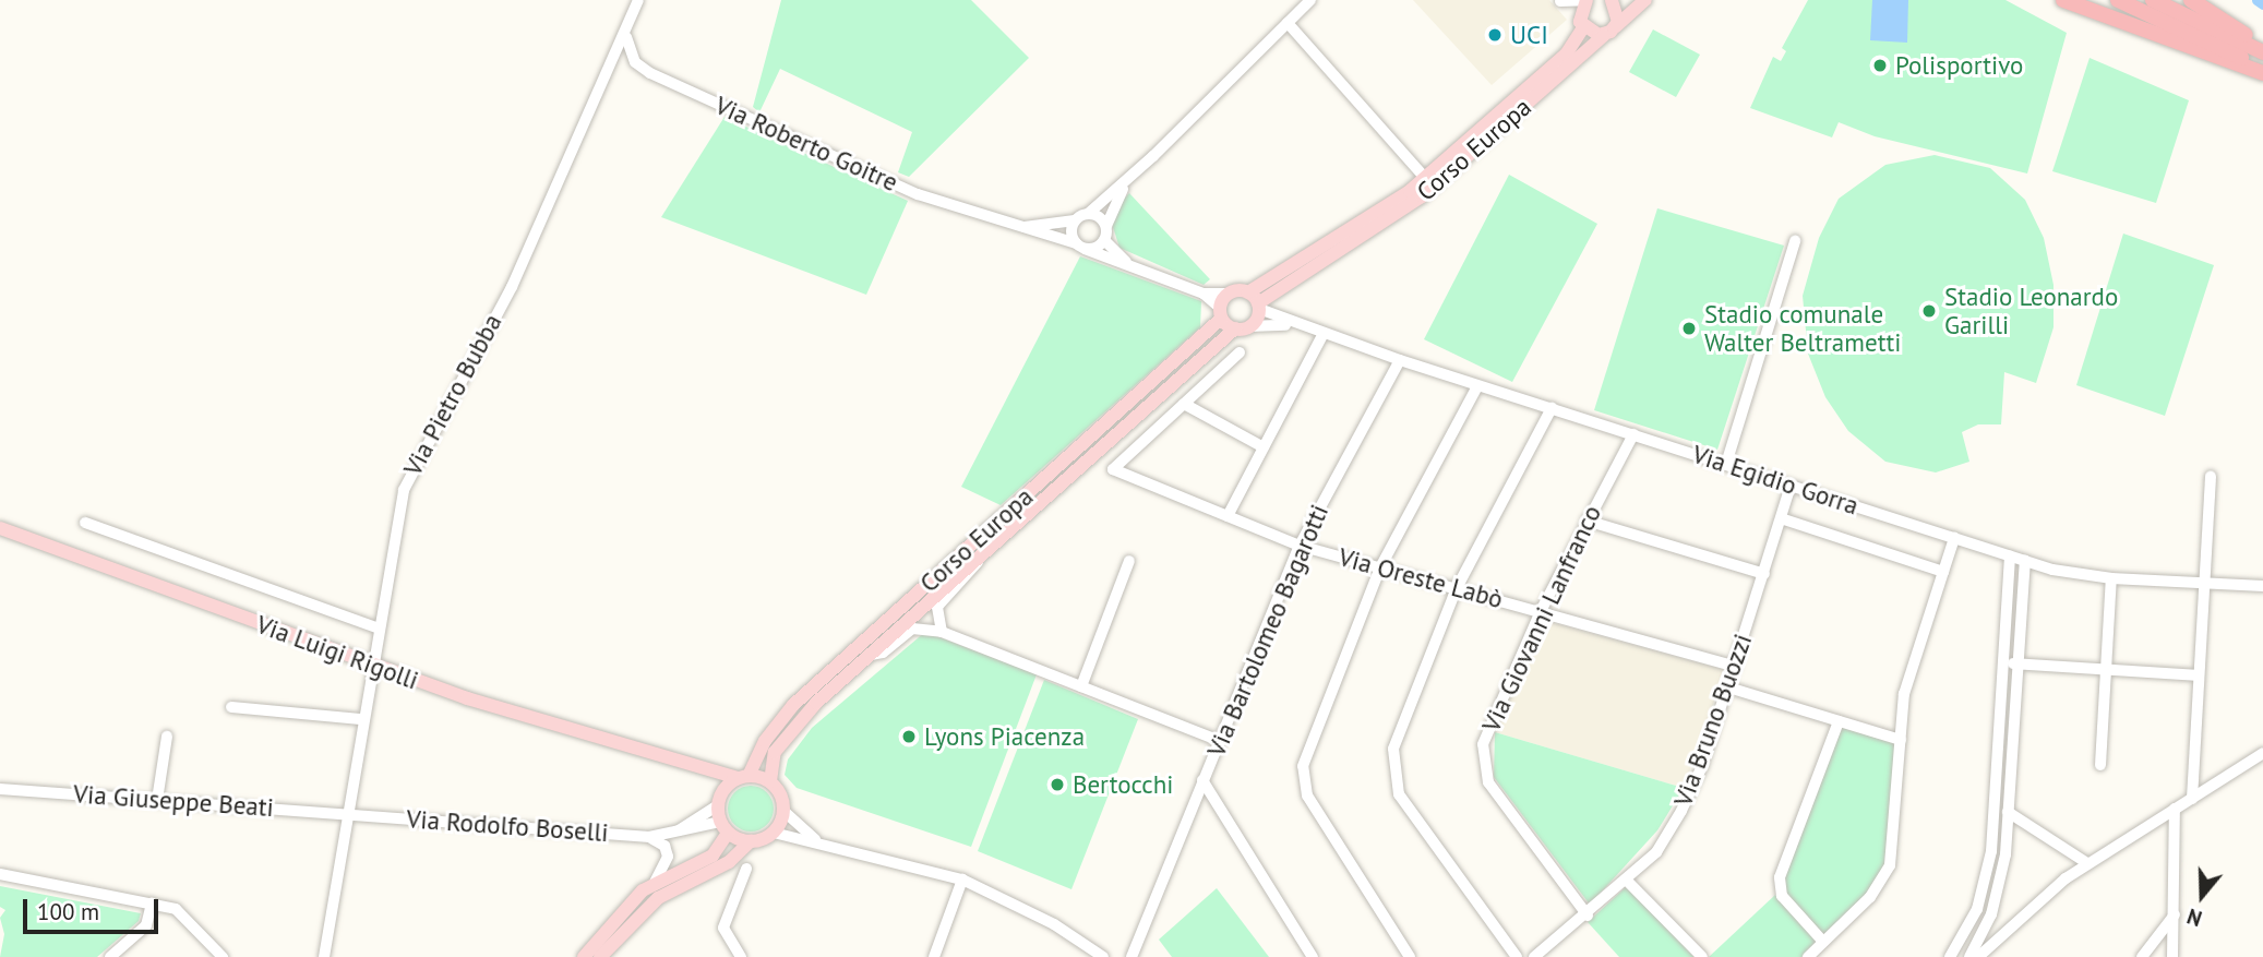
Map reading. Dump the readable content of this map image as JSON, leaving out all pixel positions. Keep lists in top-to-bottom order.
{
  "streets": {
    "main road": ["Corso Europa", "Via Luigi Rigolli", "Via Rodolfo Boselli"],
    "street": [
      "Via Roberto Goitre",
      "Via Pietro Bubba",
      "Via Egidio Gorra",
      "Via Oreste Labò",
      "Via Giovanni Lanfranco",
      "Via Bartolomeo Bagarotti",
      "Via Bruno Buozzi",
      "Via Giuseppe Beati"
    ]
  },
  "crossings": [
    ["Via Roberto Goitre", "Corso Europa"],
    ["Via Roberto Goitre", "Via Pietro Bubba"],
    ["Corso Europa", "Via Egidio Gorra"],
    ["Corso Europa", "Via Luigi Rigolli"],
    ["Corso Europa", "Via Rodolfo Boselli"],
    ["Via Pietro Bubba", "Via Luigi Rigolli"],
    ["Via Pietro Bubba", "Via Giuseppe Beati"],
    ["Via Pietro Bubba", "Via Rodolfo Boselli"],
    ["Via Egidio Gorra", "Via Giovanni Lanfranco"],
    ["Via Egidio Gorra", "Via Bartolomeo Bagarotti"],
    ["Via Egidio Gorra", "Via Bruno Buozzi"],
    ["Via Oreste Labò", "Via Giovanni Lanfranco"],
    ["Via Oreste Labò", "Via Bartolomeo Bagarotti"],
    ["Via Oreste Labò", "Via Bruno Buozzi"],
    ["Via Giovanni Lanfranco", "Via Bruno Buozzi"],
    ["Via Luigi Rigolli", "Via Rodolfo Boselli"],
    ["Via Giuseppe Beati", "Via Rodolfo Boselli"]
  ],
  "places": [
    "UCI",
    "Polisportivo",
    "Stadio Leonardo Garilli",
    "Stadio comunale Walter Beltrametti",
    "Lyons Piacenza",
    "Bertocchi"
  ],
  "scale_bar": "100 m",
  "north": "bottom"
}
